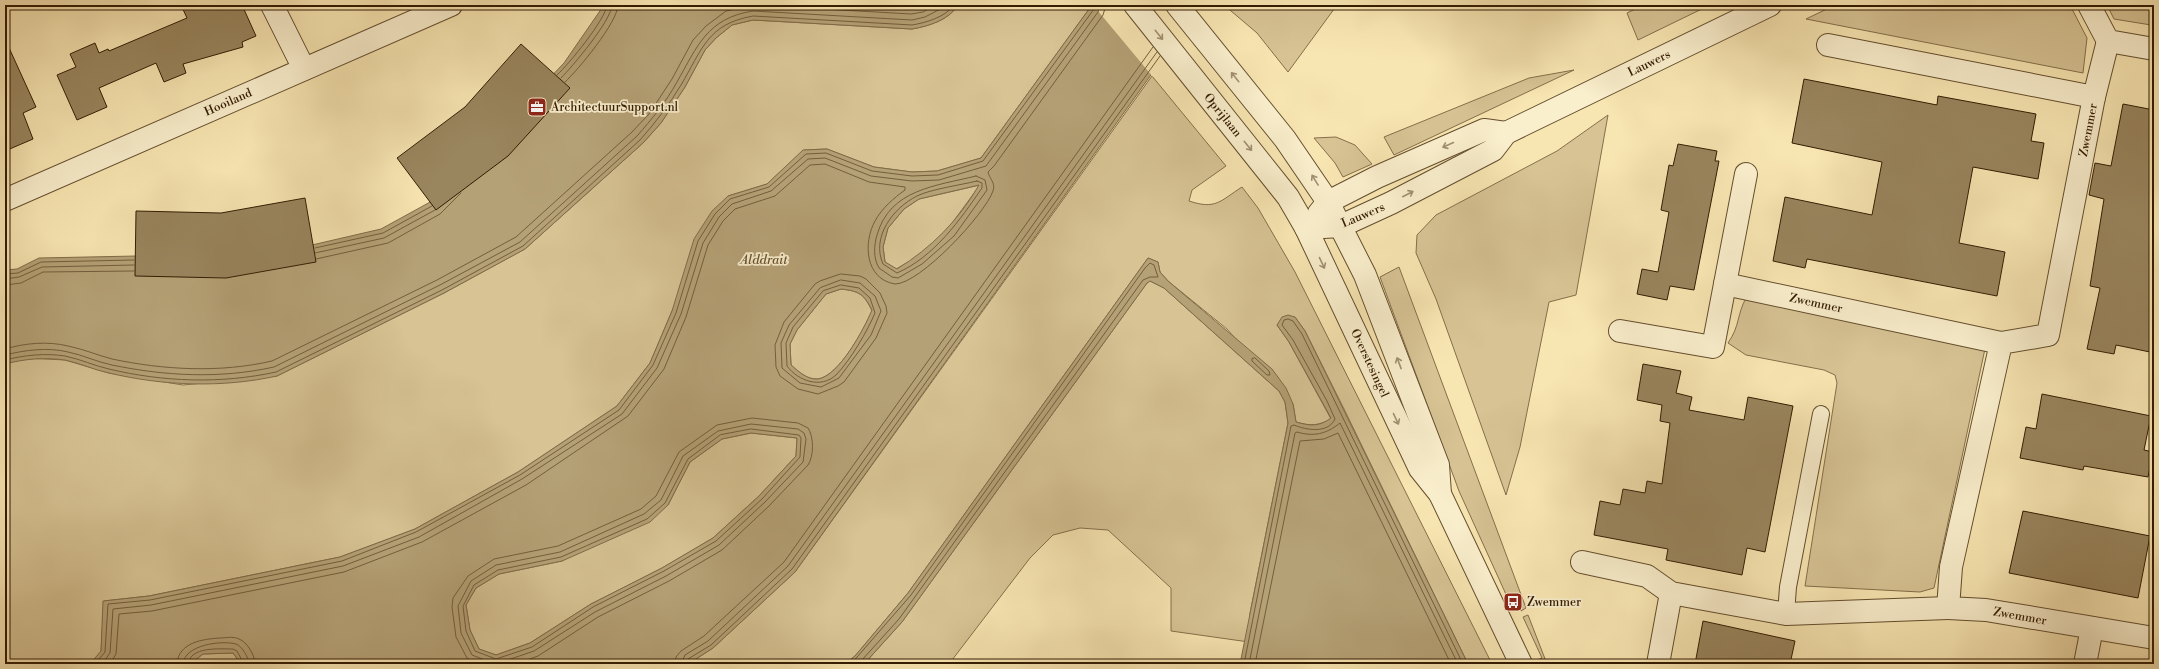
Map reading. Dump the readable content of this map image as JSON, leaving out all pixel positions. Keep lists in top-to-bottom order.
{
  "streets": {
    "street": [
      "Lauwers",
      "Hooiland",
      "Oprijlaan",
      "Zwemmer",
      "Overstesingel"
    ]
  },
  "crossings": [
    ["Lauwers", "Oprijlaan"],
    ["Lauwers", "Overstesingel"],
    ["Oprijlaan", "Overstesingel"]
  ],
  "water": ["Alddrait"],
  "places": {
    "office": ["ArchitectuurSupport.nl"],
    "bus stop": ["Zwemmer"]
  }
}
